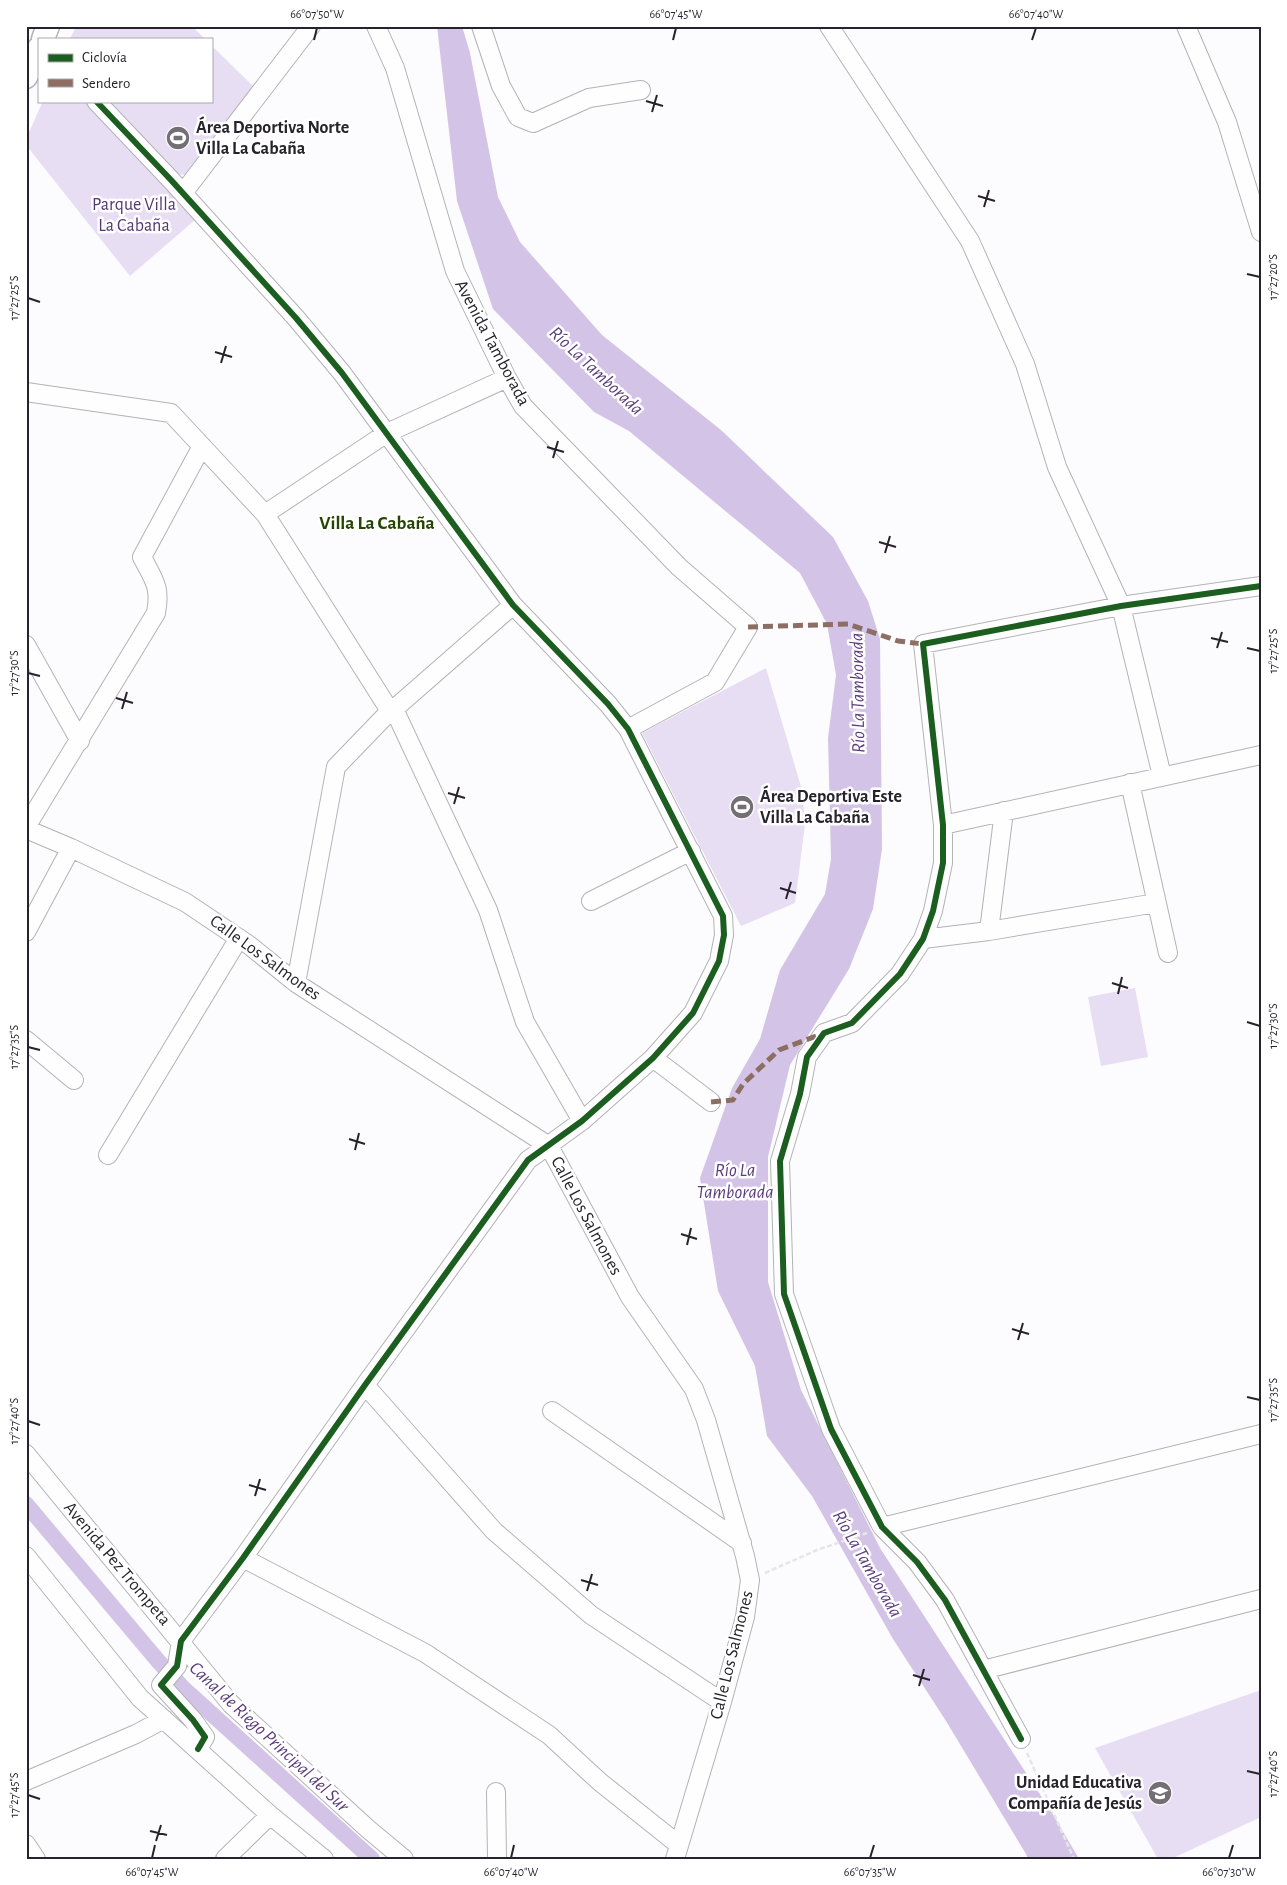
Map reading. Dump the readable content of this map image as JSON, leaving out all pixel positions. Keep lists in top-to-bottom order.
{
  "streets": {
    "street": ["Avenida Tamborada", "Calle Los Salmones", "Avenida Pez Trompeta"]
  },
  "districts": ["Villa La Cabaña"],
  "water": ["Río La Tamborada", "Canal de Riego Principal del Sur"],
  "parks": ["Parque Villa La Cabaña"],
  "places": {
    "sports": ["Área Deportiva Norte Villa La Cabaña", "Área Deportiva Este Villa La Cabaña"],
    "school or university": ["Unidad Educativa Compañía de Jesús"]
  },
  "legend": ["Ciclovía", "Sendero"],
  "coordinates": [
    "66°07'50\"W",
    "66°07'45\"W",
    "66°07'40\"W",
    "17°27'20\"S",
    "17°27'25\"S",
    "17°27'30\"S",
    "17°27'35\"S",
    "17°27'40\"S",
    "17°27'45\"S",
    "66°07'35\"W",
    "66°07'30\"W"
  ]
}
